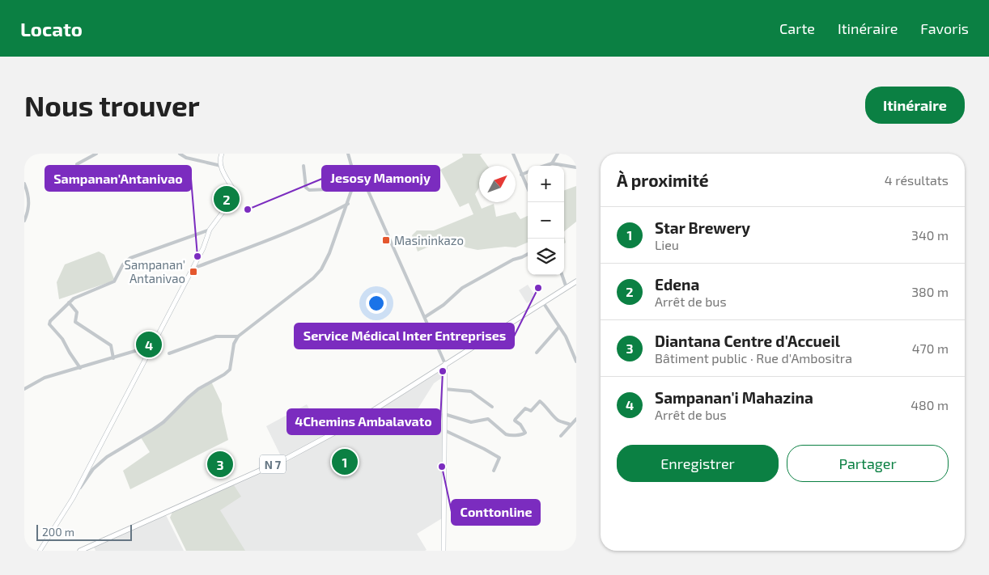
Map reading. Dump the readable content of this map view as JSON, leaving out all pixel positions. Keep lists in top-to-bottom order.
{
  "streets": {
    "main road": ["N 7"]
  },
  "places": {
    "other": [
      "Jesosy Mamonjy",
      "Sampanan'Antanivao",
      "Service Médical Inter Entreprises",
      "4Chemins Ambalavato",
      "Conttonline"
    ],
    "transit": ["Masininkazo", "Sampanan' Antanivao"]
  },
  "scale_bar": "200 m",
  "north": "top right",
  "page": {
    "header": "Locato",
    "nav": ["Carte", "Itinéraire", "Favoris"],
    "buttons": [
      "Itinéraire",
      ["Enregistrer", "Partager"]
    ],
    "title": "Nous trouver",
    "heading": ["À proximité", "4 résultats"],
    "map_buttons": ["+", "−"],
    "pins": [
      "2",
      "4",
      "1",
      "3"
    ],
    "list": [
      {
        "mark": "1",
        "name": "Star Brewery",
        "note": "Lieu",
        "value": "340 m"
      },
      {
        "mark": "2",
        "name": "Edena",
        "note": "Arrêt de bus",
        "value": "380 m"
      },
      {
        "mark": "3",
        "name": "Diantana Centre d'Accueil",
        "note": "Bâtiment public · Rue d'Ambositra",
        "value": "470 m"
      },
      {
        "mark": "4",
        "name": "Sampanan'i Mahazina",
        "note": "Arrêt de bus",
        "value": "480 m"
      }
    ],
    "scale": "200 m"
  }
}
